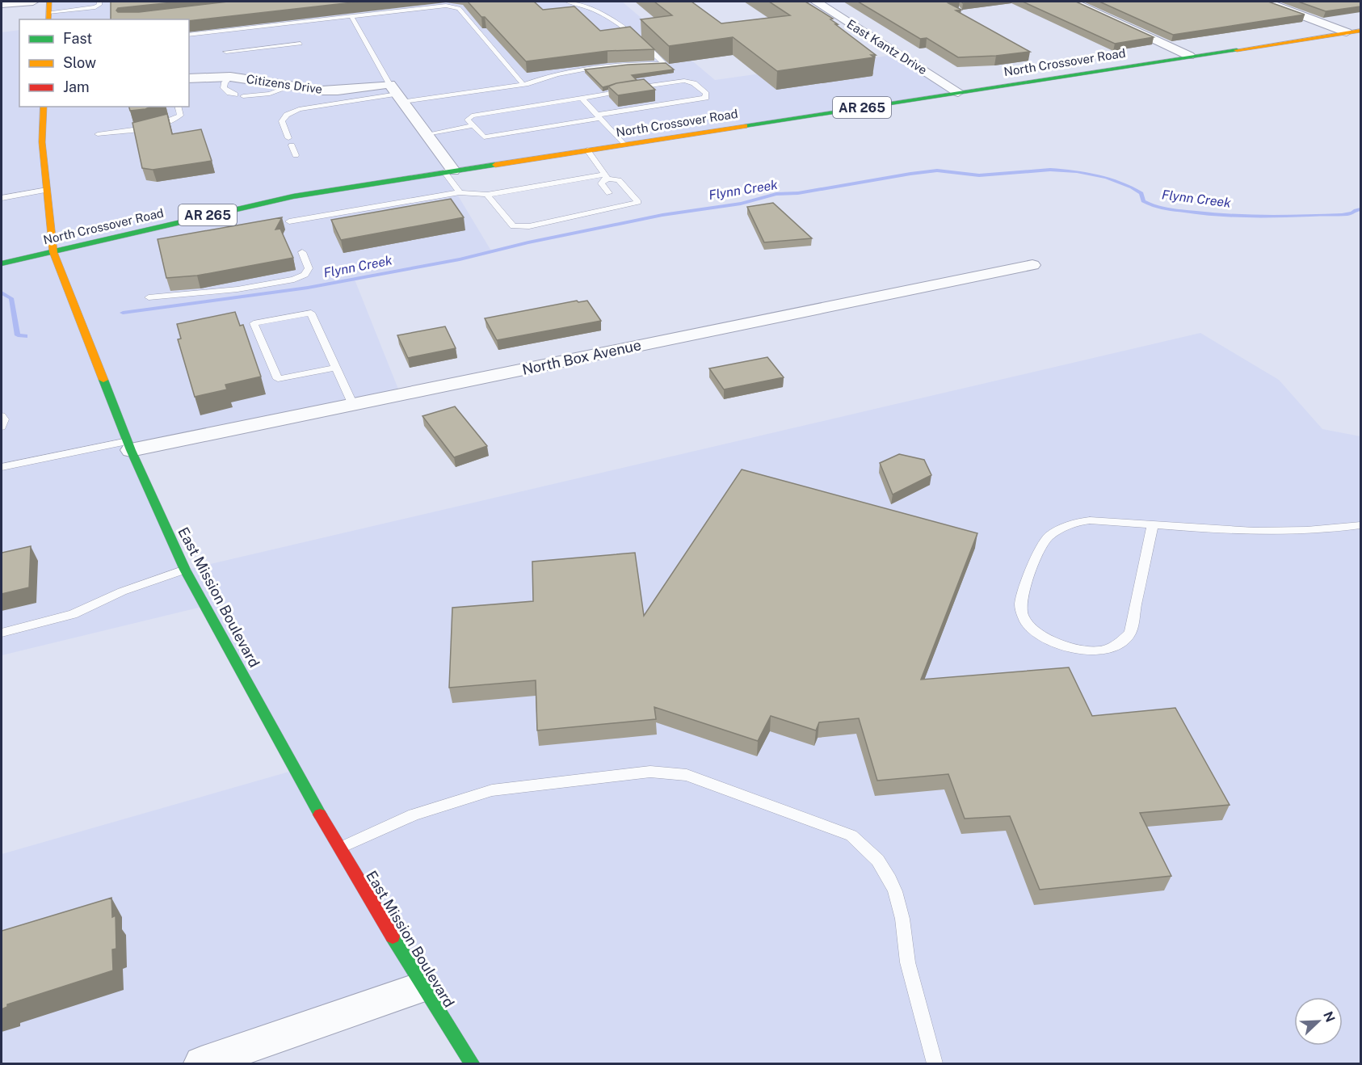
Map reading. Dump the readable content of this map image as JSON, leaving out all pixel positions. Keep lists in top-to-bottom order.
{
  "streets": {
    "main road": ["North Crossover Road", "AR 265", "East Mission Boulevard"],
    "street": ["East Kantz Drive", "Citizens Drive", "North Box Avenue"]
  },
  "crossings": [
    ["East Kantz Drive", "North Crossover Road"],
    ["North Crossover Road", "East Mission Boulevard"],
    ["North Box Avenue", "East Mission Boulevard"]
  ],
  "water": ["Flynn Creek"],
  "legend": ["Fast", "Slow", "Jam"],
  "north": "top right"
}
